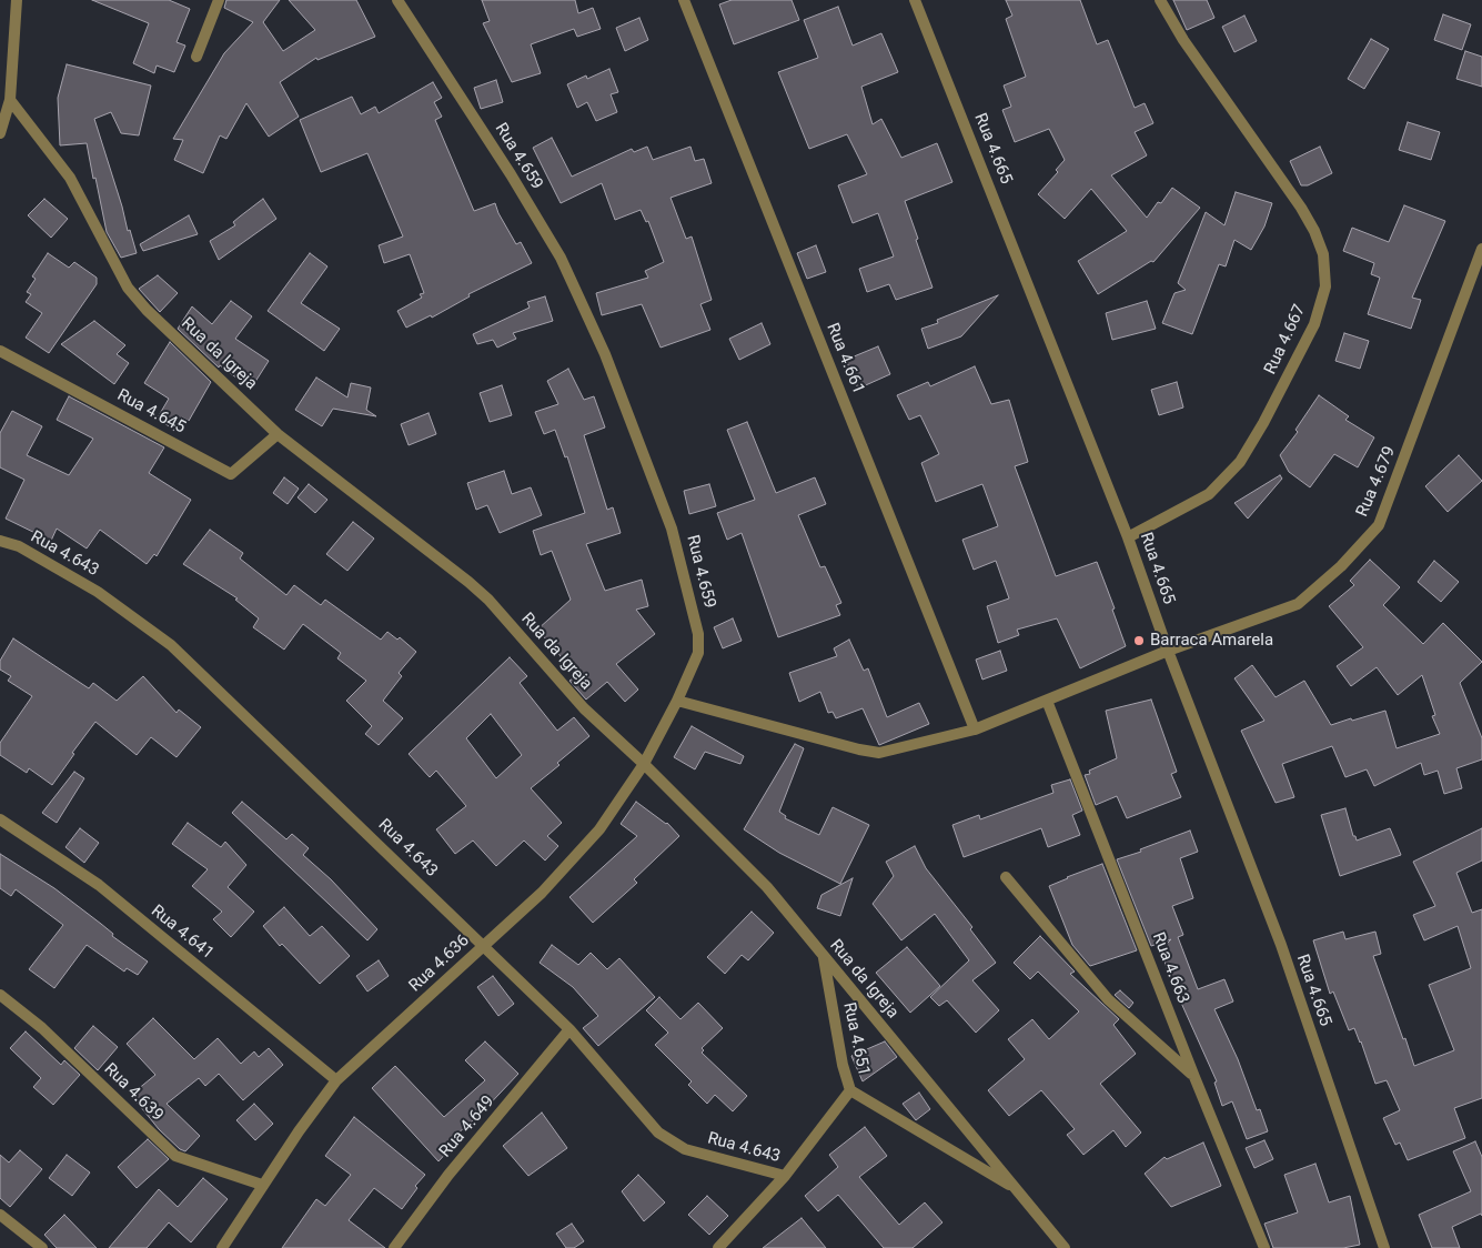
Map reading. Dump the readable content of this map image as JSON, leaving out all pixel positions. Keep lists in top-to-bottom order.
{
  "streets": {
    "street": [
      "Rua 4.665",
      "Rua 4.659",
      "Rua 4.667",
      "Rua da Igreja",
      "Rua 4.661",
      "Rua 4.645",
      "Rua 4.679",
      "Rua 4.643",
      "Rua 4.641",
      "Rua 4.636",
      "Rua 4.663",
      "Rua 4.651",
      "Rua 4.639",
      "Rua 4.649"
    ]
  },
  "crossings": [
    ["Rua 4.665", "Rua 4.667"],
    ["Rua 4.665", "Rua 4.679"],
    ["Rua 4.659", "Rua 4.636"],
    ["Rua da Igreja", "Rua 4.645"],
    ["Rua da Igreja", "Rua 4.636"],
    ["Rua da Igreja", "Rua 4.651"],
    ["Rua 4.643", "Rua 4.636"],
    ["Rua 4.643", "Rua 4.651"],
    ["Rua 4.643", "Rua 4.649"],
    ["Rua 4.641", "Rua 4.636"],
    ["Rua 4.636", "Rua 4.639"]
  ],
  "places": ["Barraca Amarela"]
}
